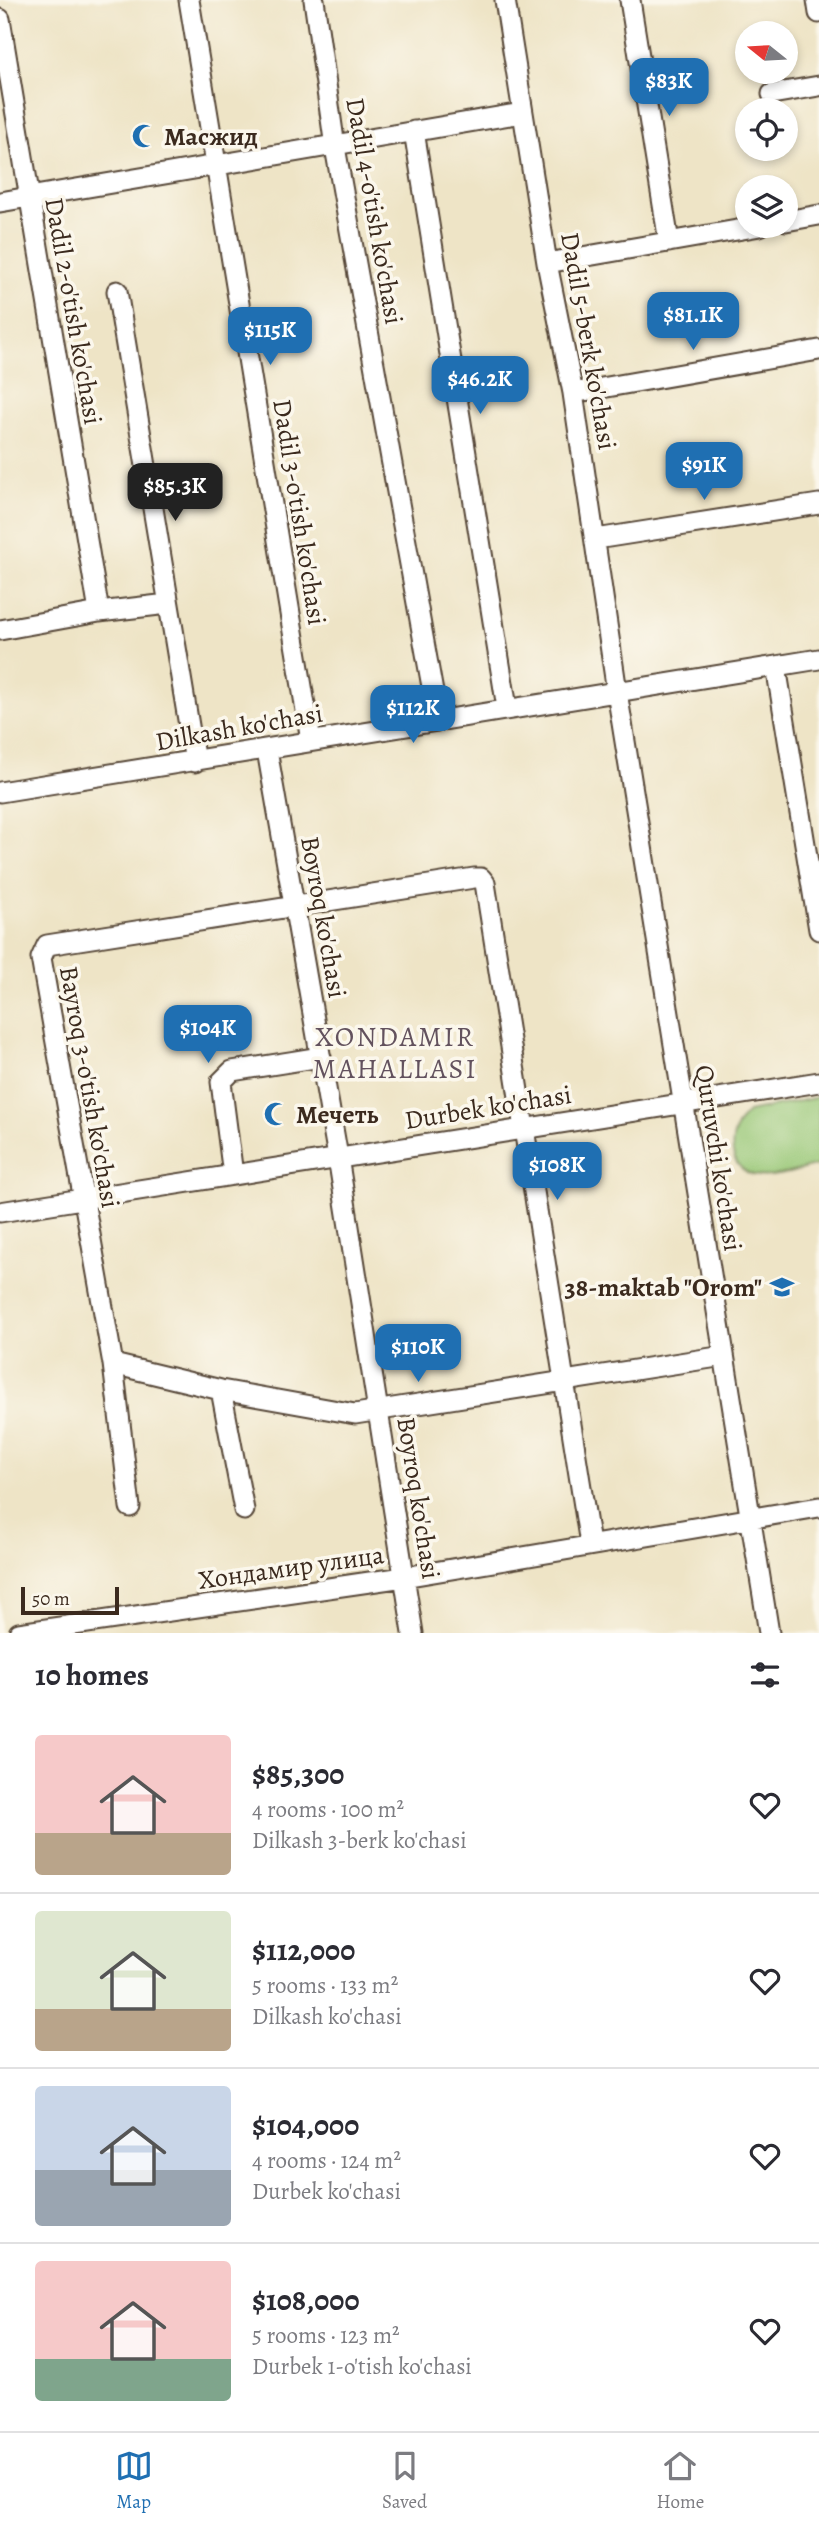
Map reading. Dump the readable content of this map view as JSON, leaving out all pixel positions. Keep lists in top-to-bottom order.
{
  "streets": {
    "street": [
      "Dadil 4-o'tish ko'chasi",
      "Dadil 2-o'tish ko'chasi",
      "Dadil 5-berk ko'chasi",
      "Dadil 3-o'tish ko'chasi",
      "Dilkash ko'chasi",
      "Boyroq ko'chasi",
      "Bayroq 3-o'tish ko'chasi",
      "Durbek ko'chasi",
      "Quruvchi ko'chasi",
      "Хондамир улица"
    ]
  },
  "crossings": [
    ["Dadil 4-o'tish ko'chasi", "Dilkash ko'chasi"],
    ["Dadil 5-berk ko'chasi", "Dilkash ko'chasi"],
    ["Dadil 5-berk ko'chasi", "Quruvchi ko'chasi"],
    ["Dadil 3-o'tish ko'chasi", "Dilkash ko'chasi"],
    ["Dilkash ko'chasi", "Boyroq ko'chasi"],
    ["Dilkash ko'chasi", "Quruvchi ko'chasi"],
    ["Boyroq ko'chasi", "Bayroq 3-o'tish ko'chasi"],
    ["Boyroq ko'chasi", "Durbek ko'chasi"],
    ["Boyroq ko'chasi", "Хондамир улица"],
    ["Bayroq 3-o'tish ko'chasi", "Durbek ko'chasi"],
    ["Durbek ko'chasi", "Quruvchi ko'chasi"],
    ["Quruvchi ko'chasi", "Хондамир улица"]
  ],
  "districts": ["XONDAMIR MAHALLASI"],
  "places": {
    "mosque": ["Масжид", "Мечеть"],
    "school or university": ["38-maktab \"Orom\""]
  },
  "scale_bar": "50 m",
  "north": "left",
  "page": {
    "price": [
      "$83K",
      "$81.1K",
      "$115K",
      "$46.2K",
      "$91K",
      "$85.3K",
      "$112K",
      "$104K",
      "$108K",
      "$110K"
    ],
    "scale": "50 m",
    "heading": "10 homes",
    "list": [
      {
        "name": "$85,300",
        "note": "4 rooms · 100 m² · Dilkash 3-berk ko'chasi"
      },
      {
        "name": "$112,000",
        "note": "5 rooms · 133 m² · Dilkash ko'chasi"
      },
      {
        "name": "$104,000",
        "note": "4 rooms · 124 m² · Durbek ko'chasi"
      },
      {
        "name": "$108,000",
        "note": "5 rooms · 123 m² · Durbek 1-o'tish ko'chasi"
      }
    ],
    "tabs": ["Map", "Saved", "Home"]
  }
}
